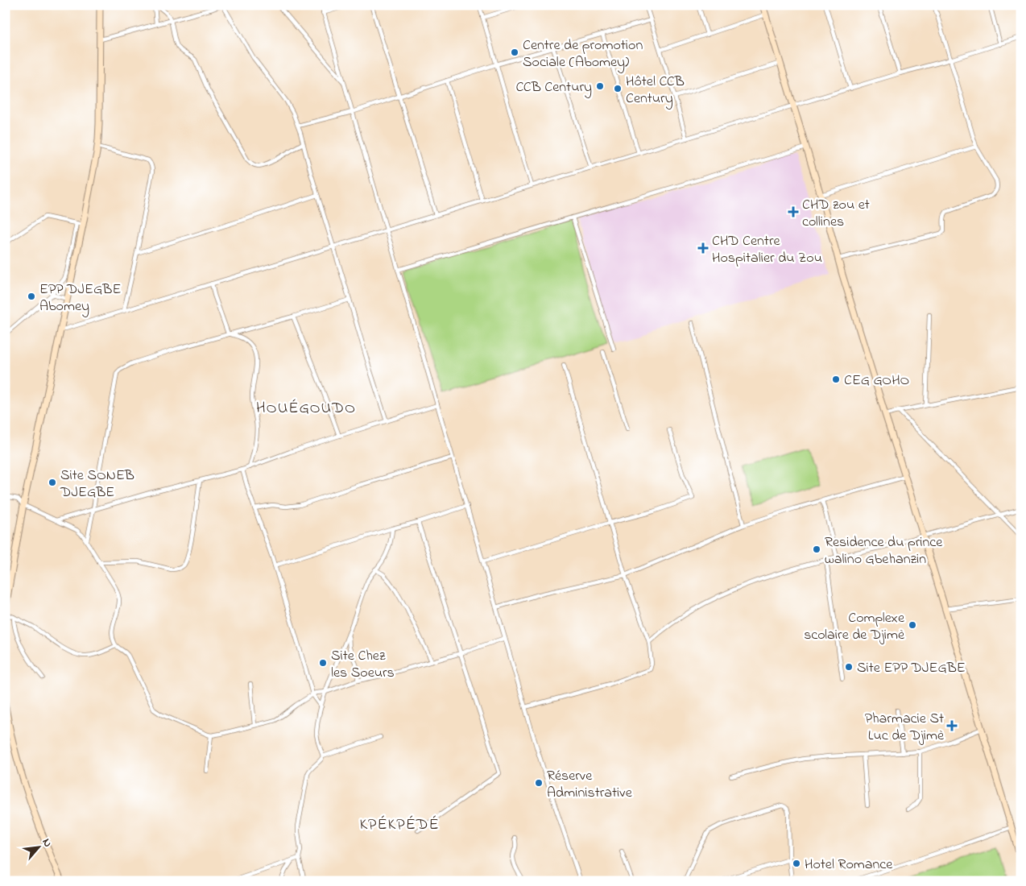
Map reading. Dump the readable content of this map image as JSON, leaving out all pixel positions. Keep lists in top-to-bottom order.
{
  "districts": ["HOUÉGOUDO", "KPÉKPÉDÉ"],
  "places": {
    "other": [
      "Centre de promotion Sociale (Abomey)",
      "CCB Century",
      "Hôtel CCB Century",
      "EPP DJEGBE Abomey",
      "CEG GOHO",
      "Site SONEB DJEGBE",
      "Residence du prince walino Gbehanzin",
      "Complexe scolaire de Djimè",
      "Site Chez les Soeurs",
      "Site EPP DJEGBE",
      "Réserve Administrative",
      "Hotel Romance"
    ],
    "health": ["CHD zou et collines", "CHD Centre Hospitalier du Zou", "Pharmacie St Luc de Djimè"]
  },
  "north": "top right"
}
